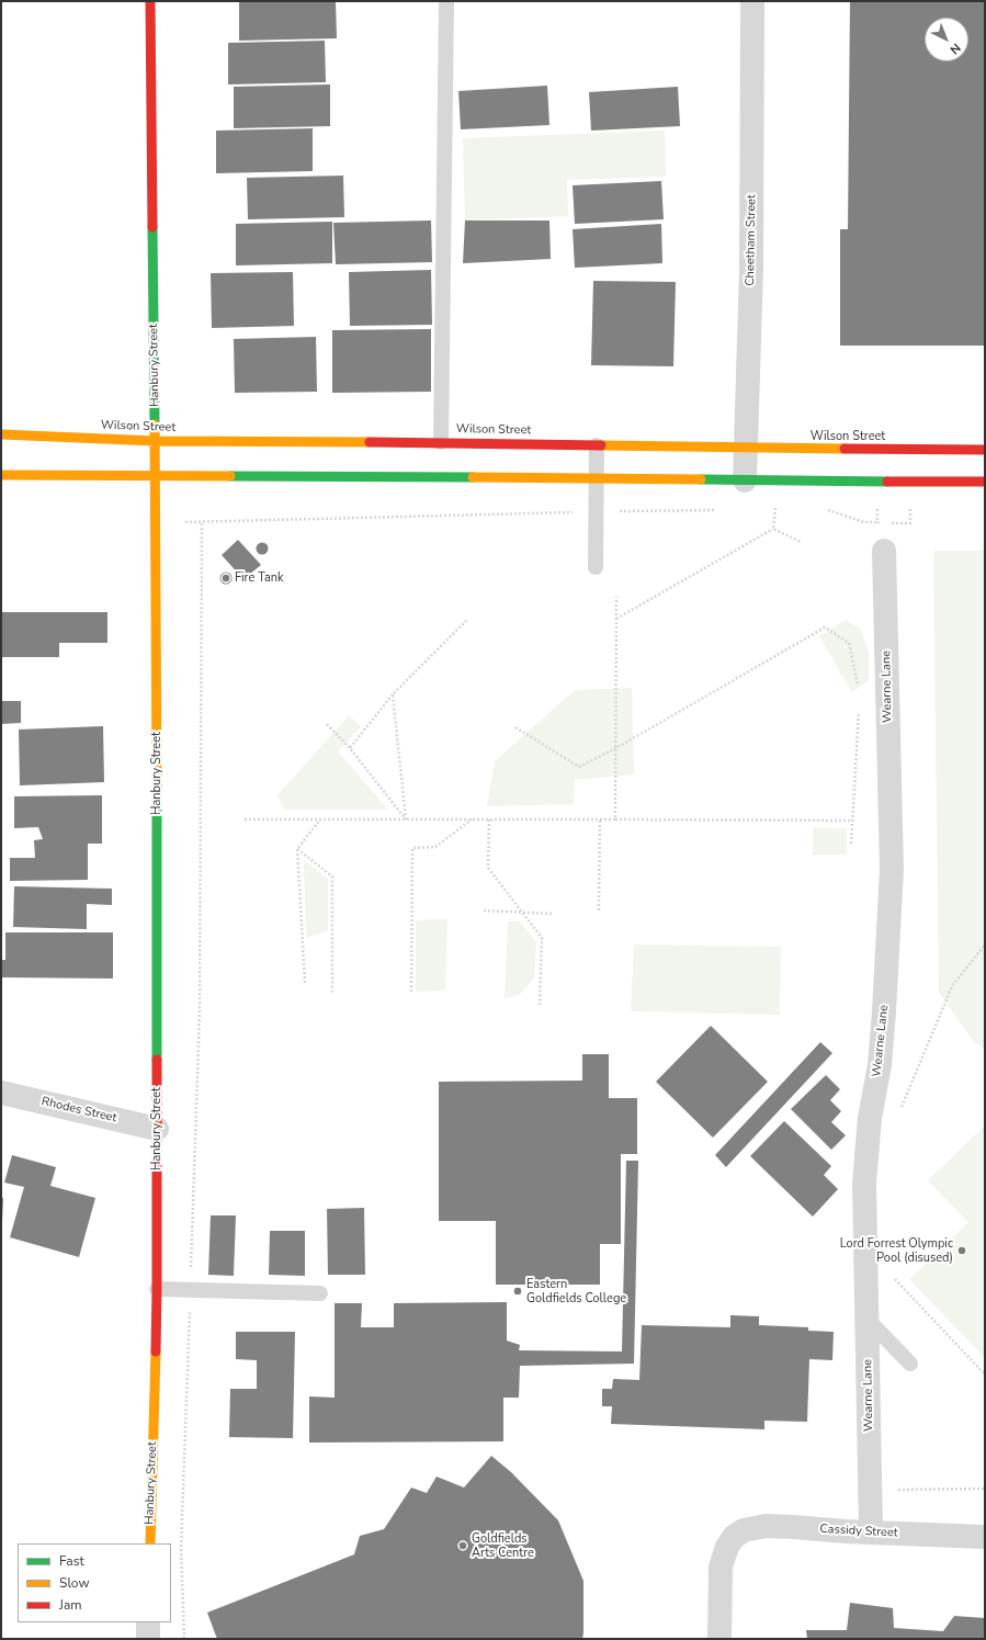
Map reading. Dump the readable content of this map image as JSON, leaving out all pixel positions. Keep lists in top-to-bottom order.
{
  "streets": {
    "street": [
      "Cheetham Street",
      "Hanbury Street",
      "Wilson Street",
      "Wearne Lane",
      "Rhodes Street",
      "Cassidy Street"
    ]
  },
  "crossings": [
    ["Cheetham Street", "Wilson Street"],
    ["Hanbury Street", "Wilson Street"],
    ["Hanbury Street", "Rhodes Street"],
    ["Wearne Lane", "Cassidy Street"]
  ],
  "places": [
    "Fire Tank",
    "Lord Forrest Olympic Pool (disused)",
    "Eastern Goldfields College",
    "Goldfields Arts Centre"
  ],
  "legend": ["Fast", "Slow", "Jam"],
  "north": "bottom right"
}
